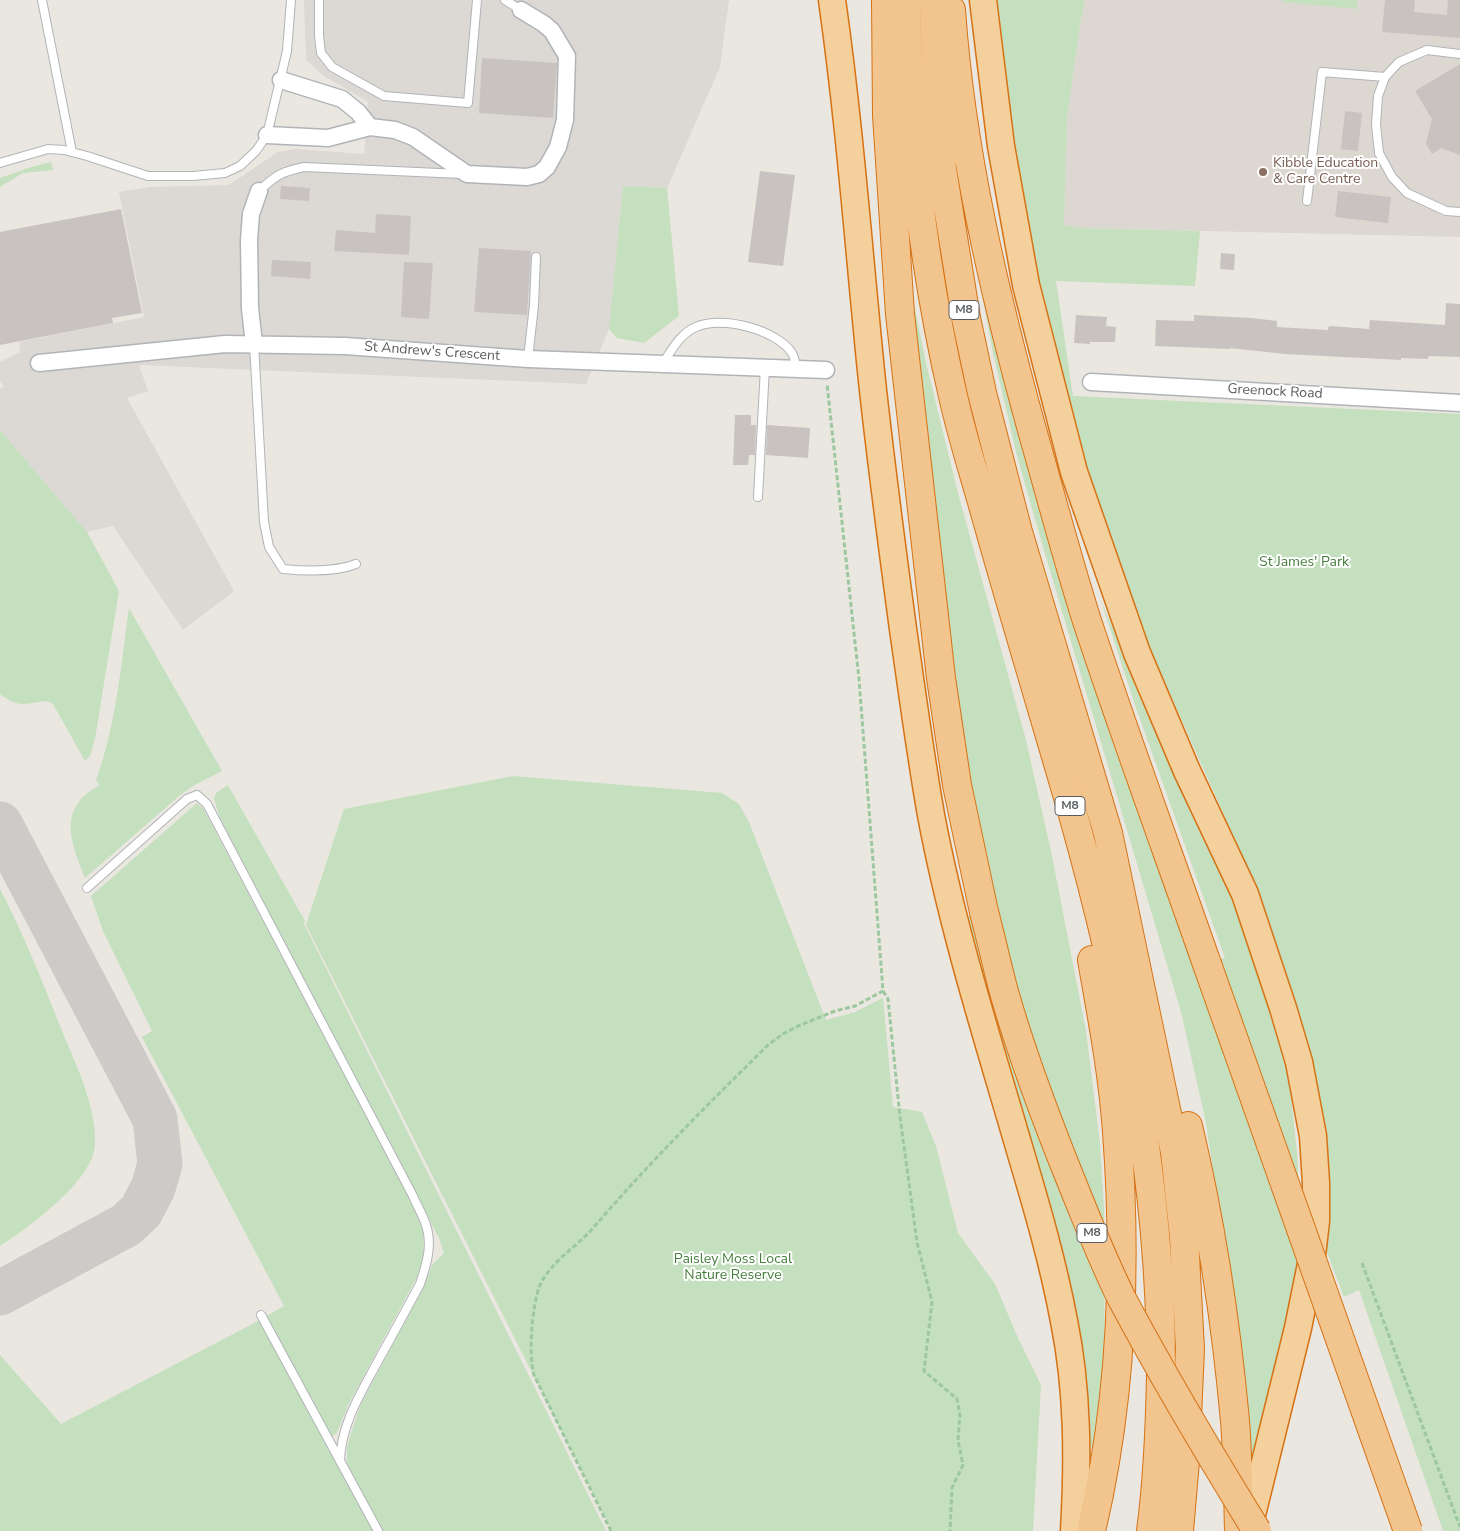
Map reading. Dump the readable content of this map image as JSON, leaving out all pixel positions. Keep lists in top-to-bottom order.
{
  "streets": {
    "highway": ["M8"],
    "street": ["St Andrew's Crescent", "Greenock Road"]
  },
  "parks": ["St James' Park", "Paisley Moss Local Nature Reserve"],
  "places": ["Kibble Education & Care Centre"]
}
